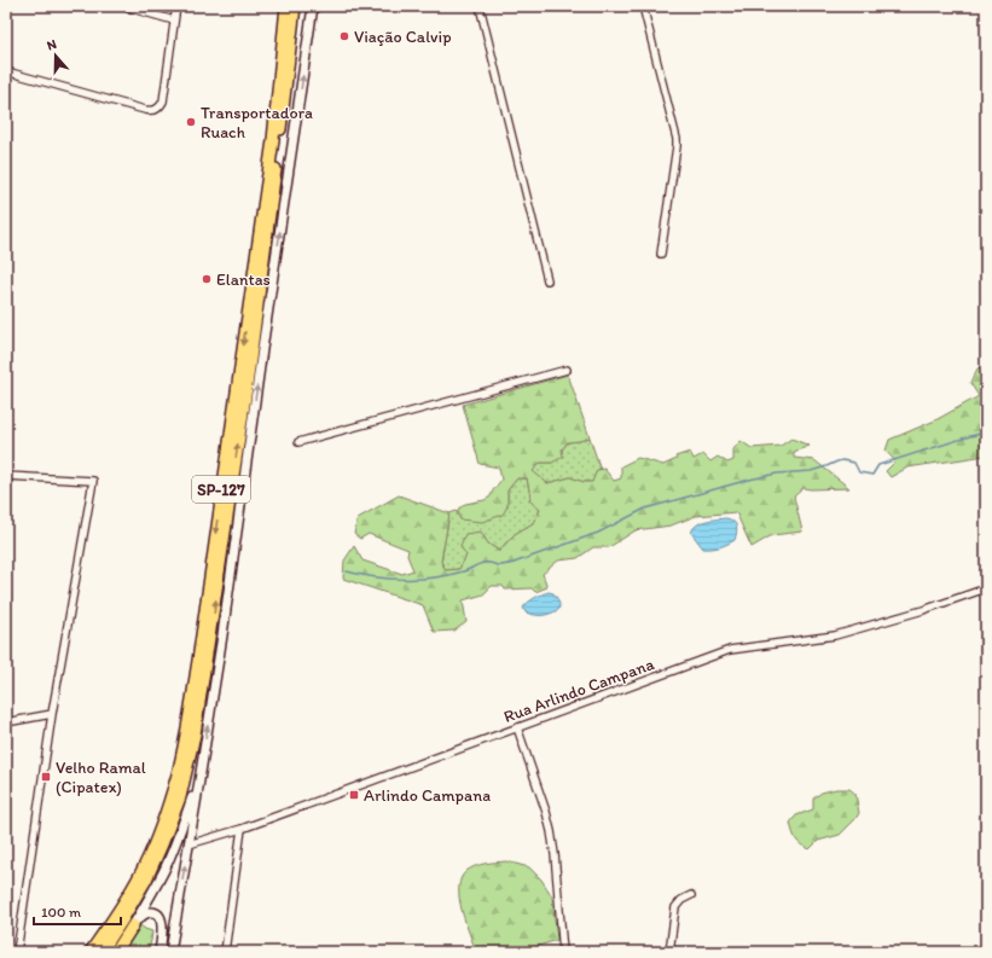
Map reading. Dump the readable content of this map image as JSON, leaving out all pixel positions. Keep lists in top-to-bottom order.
{
  "streets": {
    "highway": ["SP-127"],
    "street": ["Rua Arlindo Campana"]
  },
  "places": {
    "other": ["Viação Calvip", "Transportadora Ruach", "Elantas"],
    "transit": ["Velho Ramal (Cipatex)", "Arlindo Campana"]
  },
  "scale_bar": "100 m",
  "north": "top"
}
